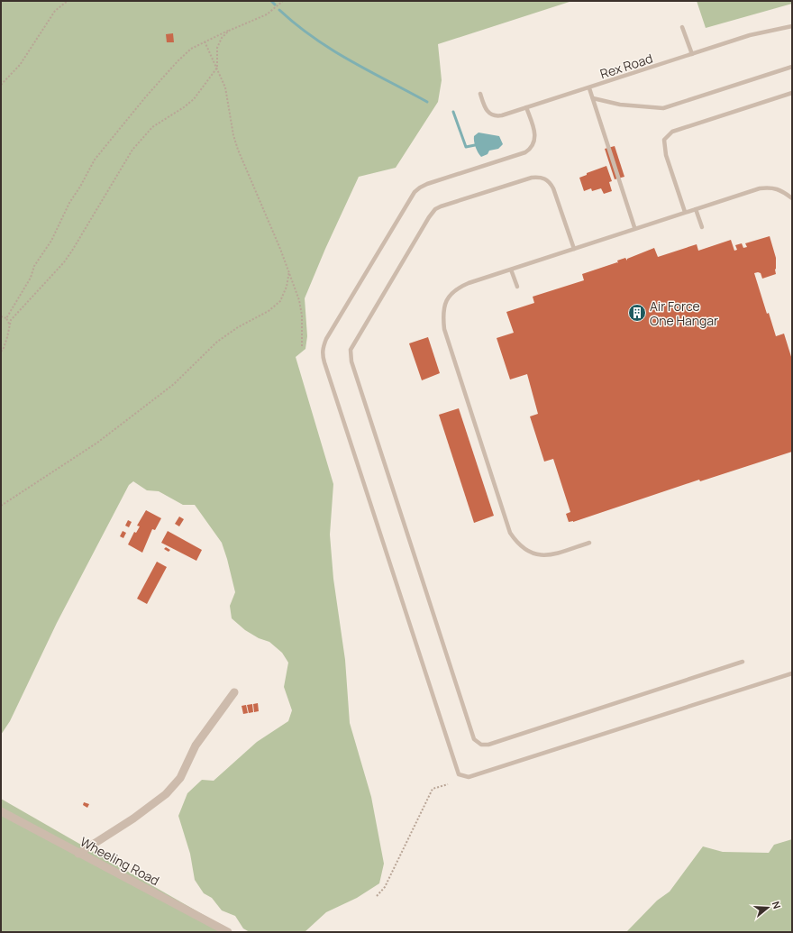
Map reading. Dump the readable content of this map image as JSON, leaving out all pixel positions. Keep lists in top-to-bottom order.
{
  "streets": {
    "street": ["Wheeling Road"],
    "lane": ["Rex Road"]
  },
  "places": {
    "building": ["Air Force One Hangar"]
  },
  "north": "right"
}
